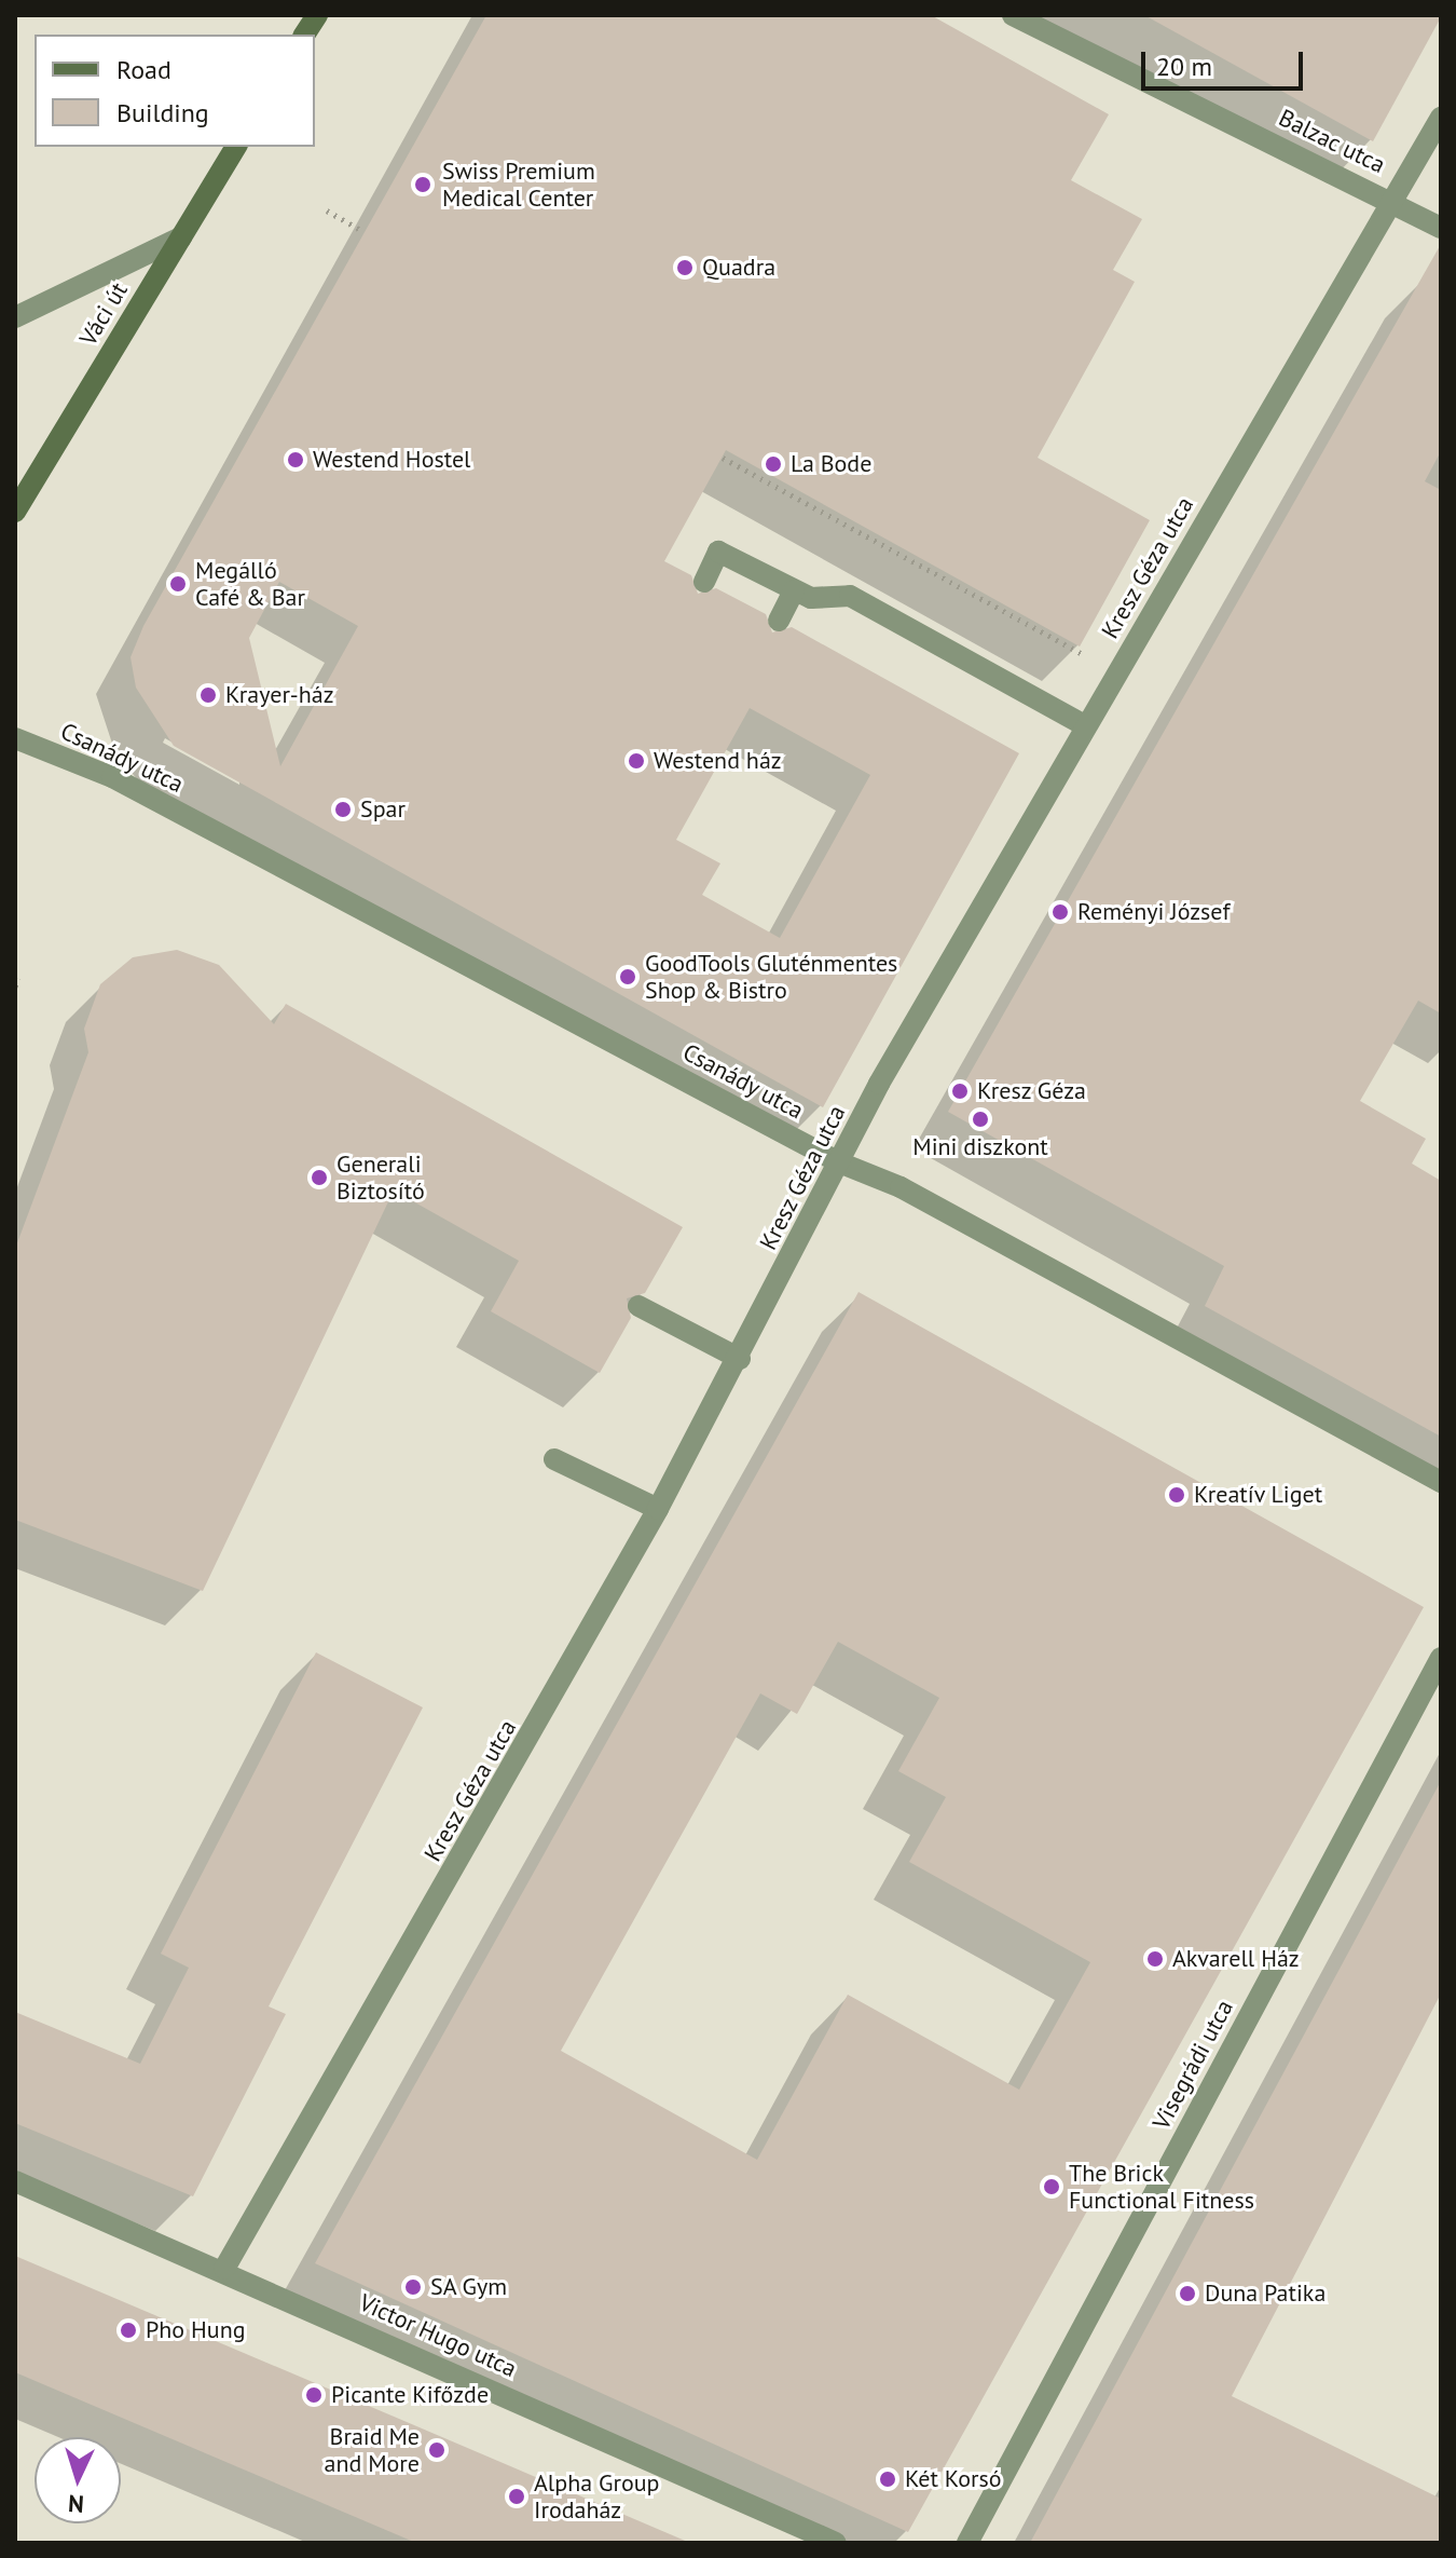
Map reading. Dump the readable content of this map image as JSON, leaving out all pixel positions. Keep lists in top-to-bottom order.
{
  "streets": {
    "main road": ["Váci út"],
    "street": [
      "Balzac utca",
      "Kresz Géza utca",
      "Csanády utca",
      "Visegrádi utca",
      "Victor Hugo utca"
    ]
  },
  "crossings": [
    ["Balzac utca", "Kresz Géza utca"],
    ["Kresz Géza utca", "Csanády utca"],
    ["Kresz Géza utca", "Victor Hugo utca"]
  ],
  "places": [
    "Swiss Premium Medical Center",
    "Quadra",
    "Westend Hostel",
    "La Bode",
    "Megálló Café & Bar",
    "Krayer-ház",
    "Westend ház",
    "Spar",
    "Reményi József",
    "GoodTools Gluténmentes Shop & Bistro",
    "Kresz Géza",
    "Mini diszkont",
    "Generali Biztosító",
    "Kreatív Liget",
    "Akvarell Ház",
    "The Brick Functional Fitness",
    "SA Gym",
    "Duna Patika",
    "Pho Hung",
    "Picante Kifőzde",
    "Braid Me and More",
    "Két Korsó",
    "Alpha Group Irodaház"
  ],
  "legend": ["Road", "Building"],
  "scale_bar": "20 m",
  "north": "bottom"
}
